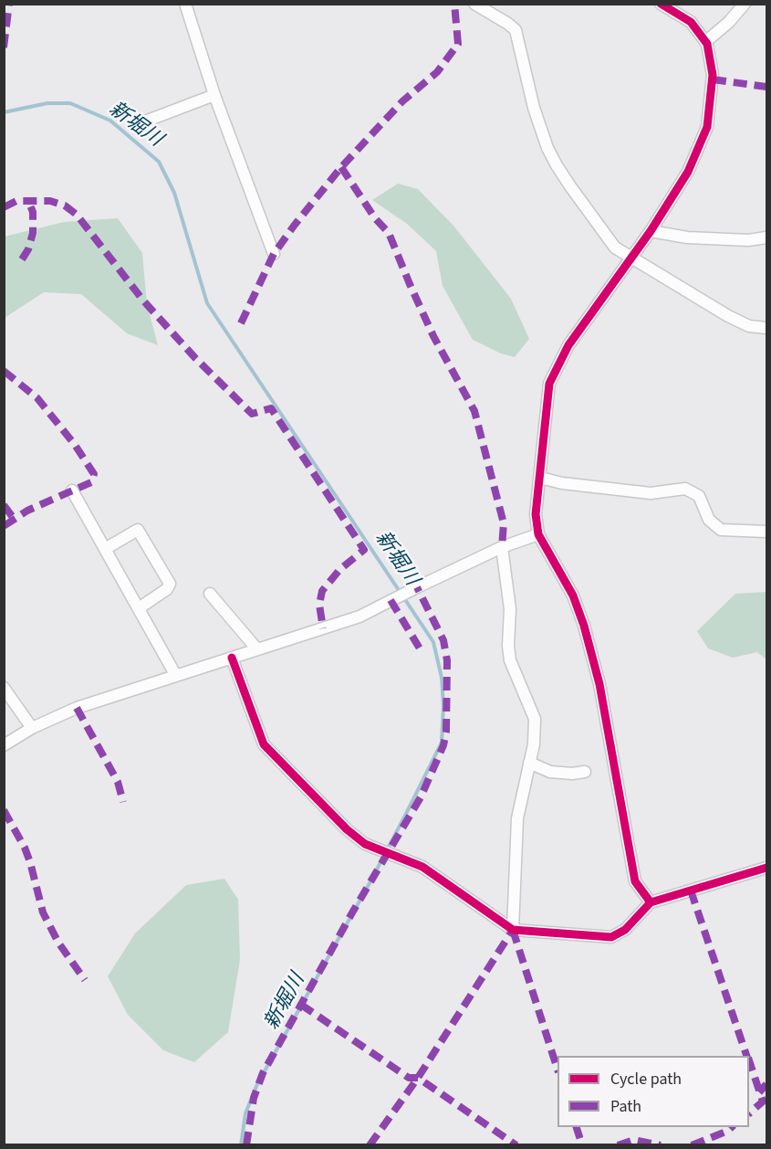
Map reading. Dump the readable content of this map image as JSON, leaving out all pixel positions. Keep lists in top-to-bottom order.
{
  "water": ["新堀川"],
  "legend": ["Cycle path", "Path"]
}
